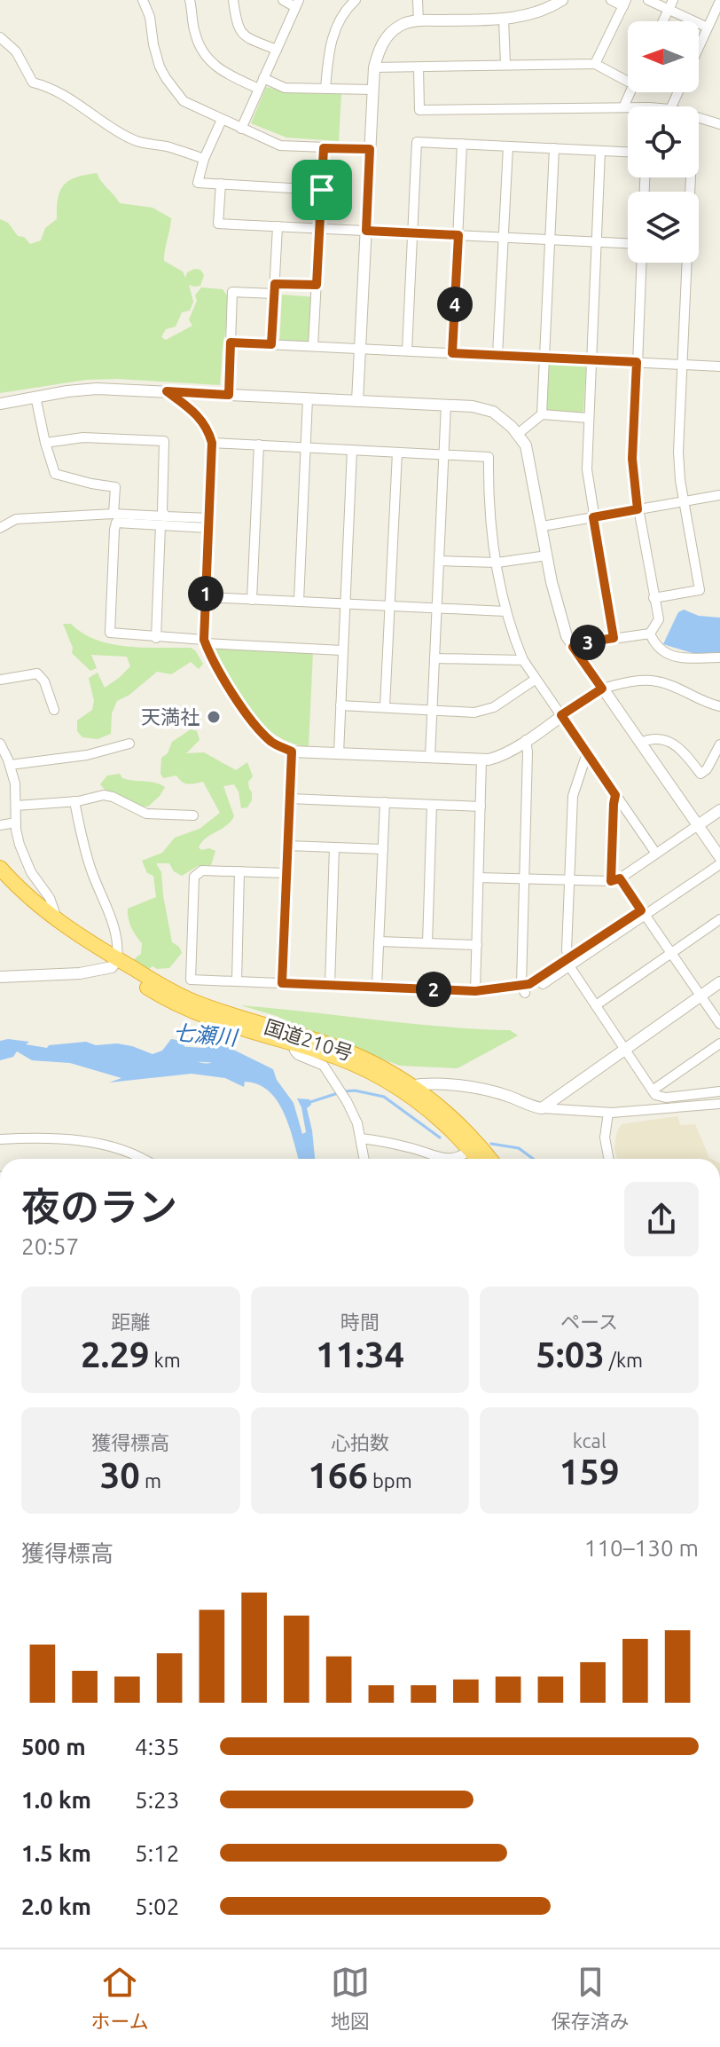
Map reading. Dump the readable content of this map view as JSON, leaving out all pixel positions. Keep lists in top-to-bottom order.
{
  "streets": {
    "highway": ["国道210号"]
  },
  "water": ["七瀬川"],
  "places": ["天満社"],
  "north": "left",
  "page": {
    "pins": [
      "4",
      "1",
      "3",
      "2"
    ],
    "heading": ["夜のラン", "20:57"],
    "stats": [
      ["距離", "2.29 km"],
      ["時間", "11:34"],
      ["ペース", "5:03 /km"],
      ["獲得標高", "30 m"],
      ["心拍数", "166 bpm"],
      ["kcal", "159"]
    ],
    "chart": ["獲得標高", "110–130 m"],
    "list": [
      {
        "name": "500 m",
        "note": "4:35"
      },
      {
        "name": "1.0 km",
        "note": "5:23"
      },
      {
        "name": "1.5 km",
        "note": "5:12"
      },
      {
        "name": "2.0 km",
        "note": "5:02"
      }
    ],
    "tabs": ["ホーム", "地図", "保存済み"]
  }
}
